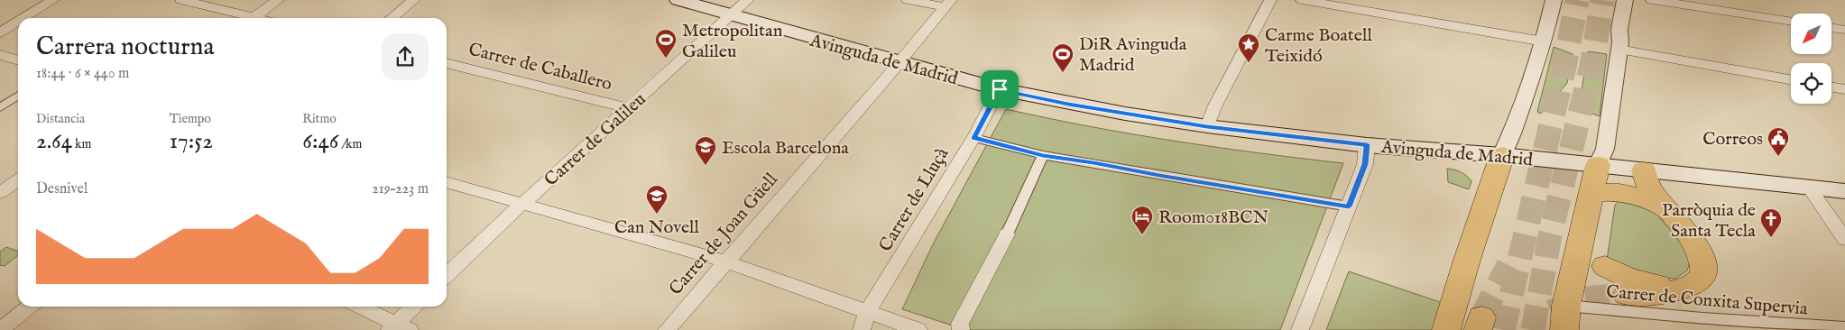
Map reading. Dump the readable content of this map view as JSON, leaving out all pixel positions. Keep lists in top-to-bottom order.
{
  "streets": {
    "main road": ["Avinguda de Madrid"],
    "street": [
      "Carrer de Caballero",
      "Carrer de Galileu",
      "Carrer de Lluçà",
      "Carrer de Joan Güell",
      "Carrer de Conxita Supervia"
    ]
  },
  "crossings": [
    ["Avinguda de Madrid", "Carrer de Galileu"],
    ["Avinguda de Madrid", "Carrer de Lluçà"],
    ["Avinguda de Madrid", "Carrer de Joan Güell"],
    ["Carrer de Caballero", "Carrer de Galileu"]
  ],
  "places": {
    "sports": ["Metropolitan Galileu", "DiR Avinguda Madrid"],
    "place": ["Carme Boatell Teixidó"],
    "public building": ["Correos"],
    "school or university": ["Escola Barcelona", "Can Novell"],
    "hotel": ["Room018BCN"],
    "church": ["Parròquia de Santa Tecla"]
  },
  "north": "bottom left",
  "page": {
    "heading": ["Carrera nocturna", "18:44 · 6 × 440 m"],
    "stats": [
      ["Distancia", "2.64 km"],
      ["Tiempo", "17:52"],
      ["Ritmo", "6:46 /km"]
    ],
    "chart": ["Desnivel", "219–223 m"]
  }
}
